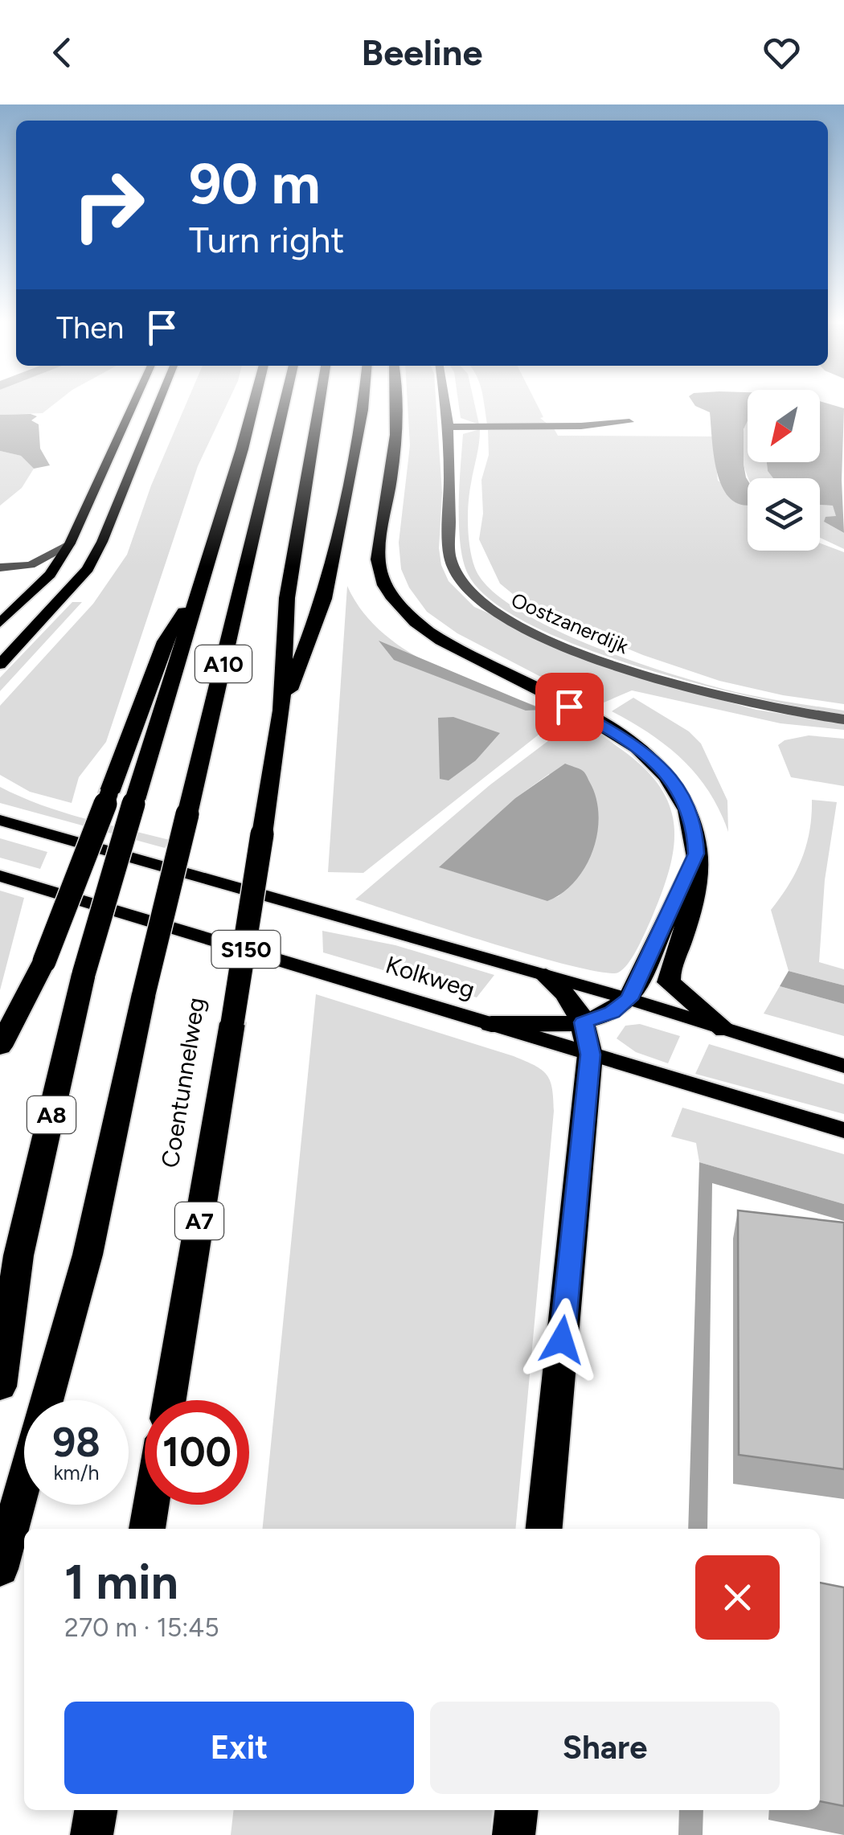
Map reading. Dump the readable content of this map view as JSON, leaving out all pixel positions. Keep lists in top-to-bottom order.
{
  "streets": {
    "highway": [
      "A10",
      "Coentunnelweg",
      "A8",
      "A7"
    ],
    "main road": ["S150", "Kolkweg"],
    "street": ["Oostzanerdijk"]
  },
  "north": "bottom left",
  "page": {
    "header": "Beeline",
    "turn": ["90 m", "Turn right"],
    "then": "Then",
    "speed": "98 km/h",
    "limit": "100",
    "heading": ["1 min", "270 m · 15:45"],
    "buttons": ["Exit", "Share"]
  }
}
